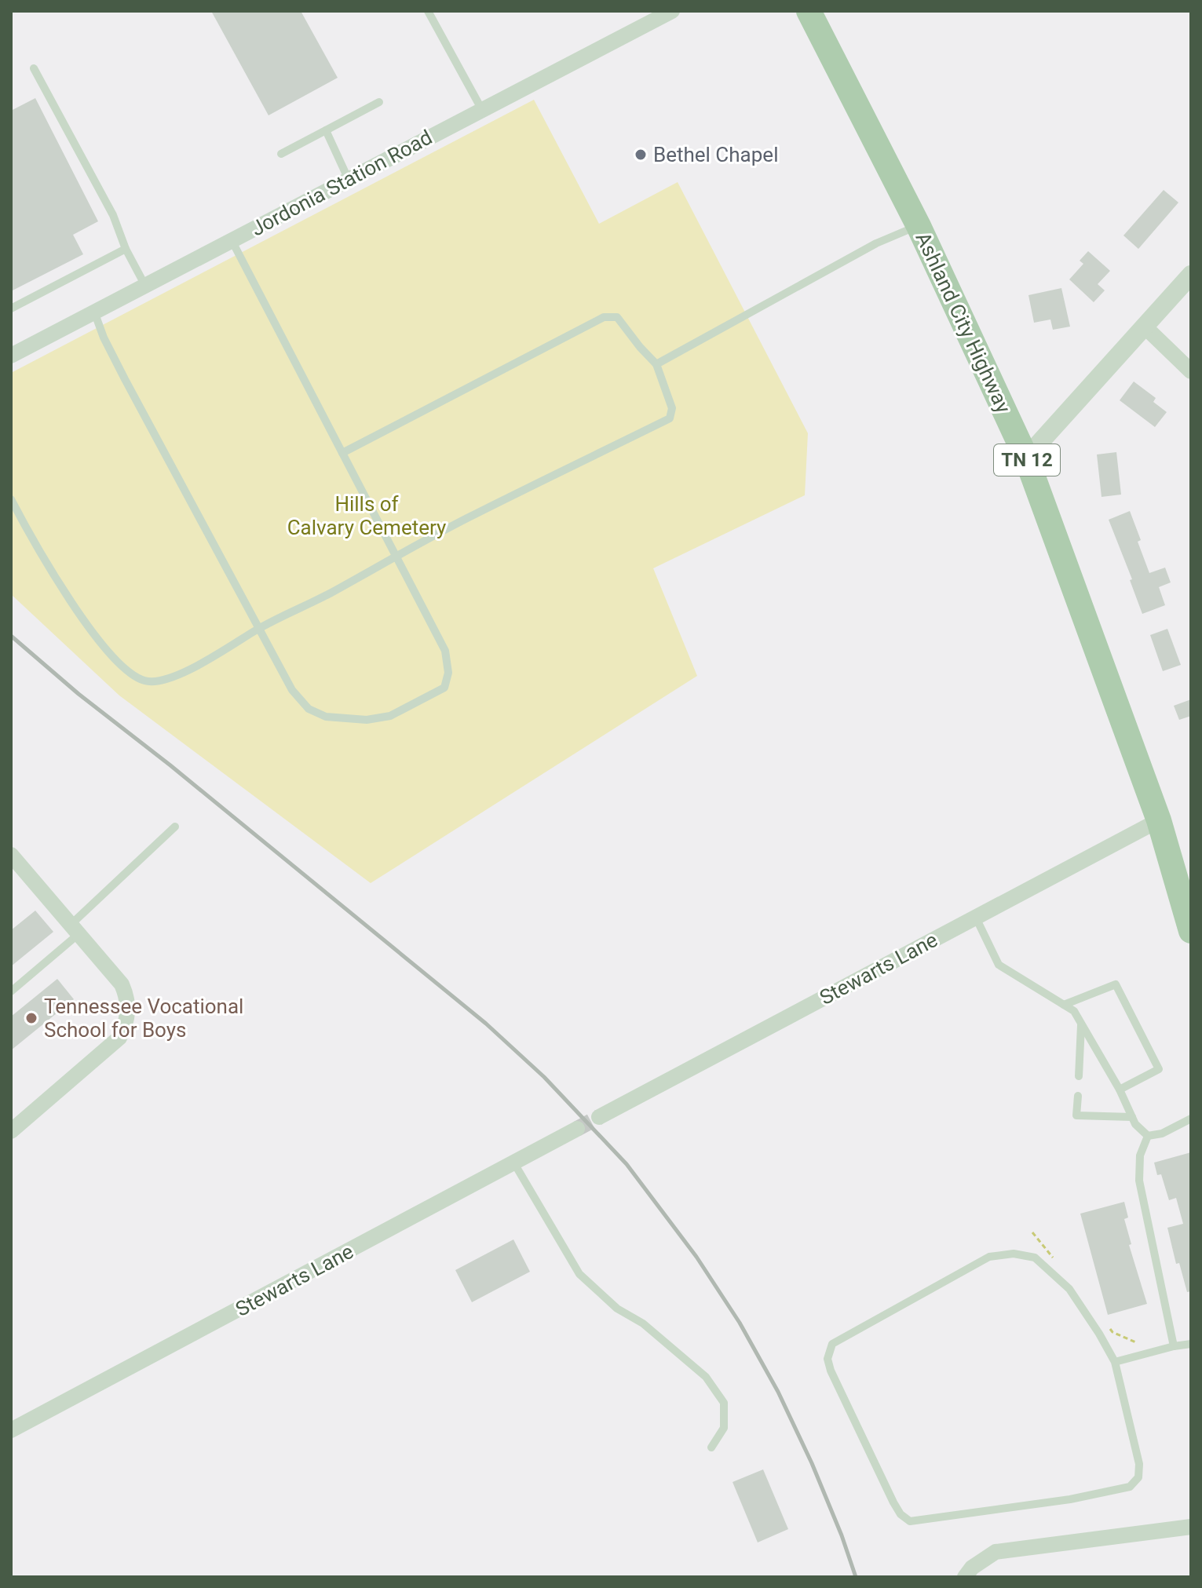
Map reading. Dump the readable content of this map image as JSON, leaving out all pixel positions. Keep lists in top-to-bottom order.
{
  "streets": {
    "main road": ["Ashland City Highway", "TN 12"],
    "street": ["Jordonia Station Road", "Stewarts Lane"]
  },
  "crossings": [
    ["Ashland City Highway", "Stewarts Lane"]
  ],
  "parks": ["Hills of Calvary Cemetery"],
  "places": ["Bethel Chapel", "Tennessee Vocational School for Boys"]
}
